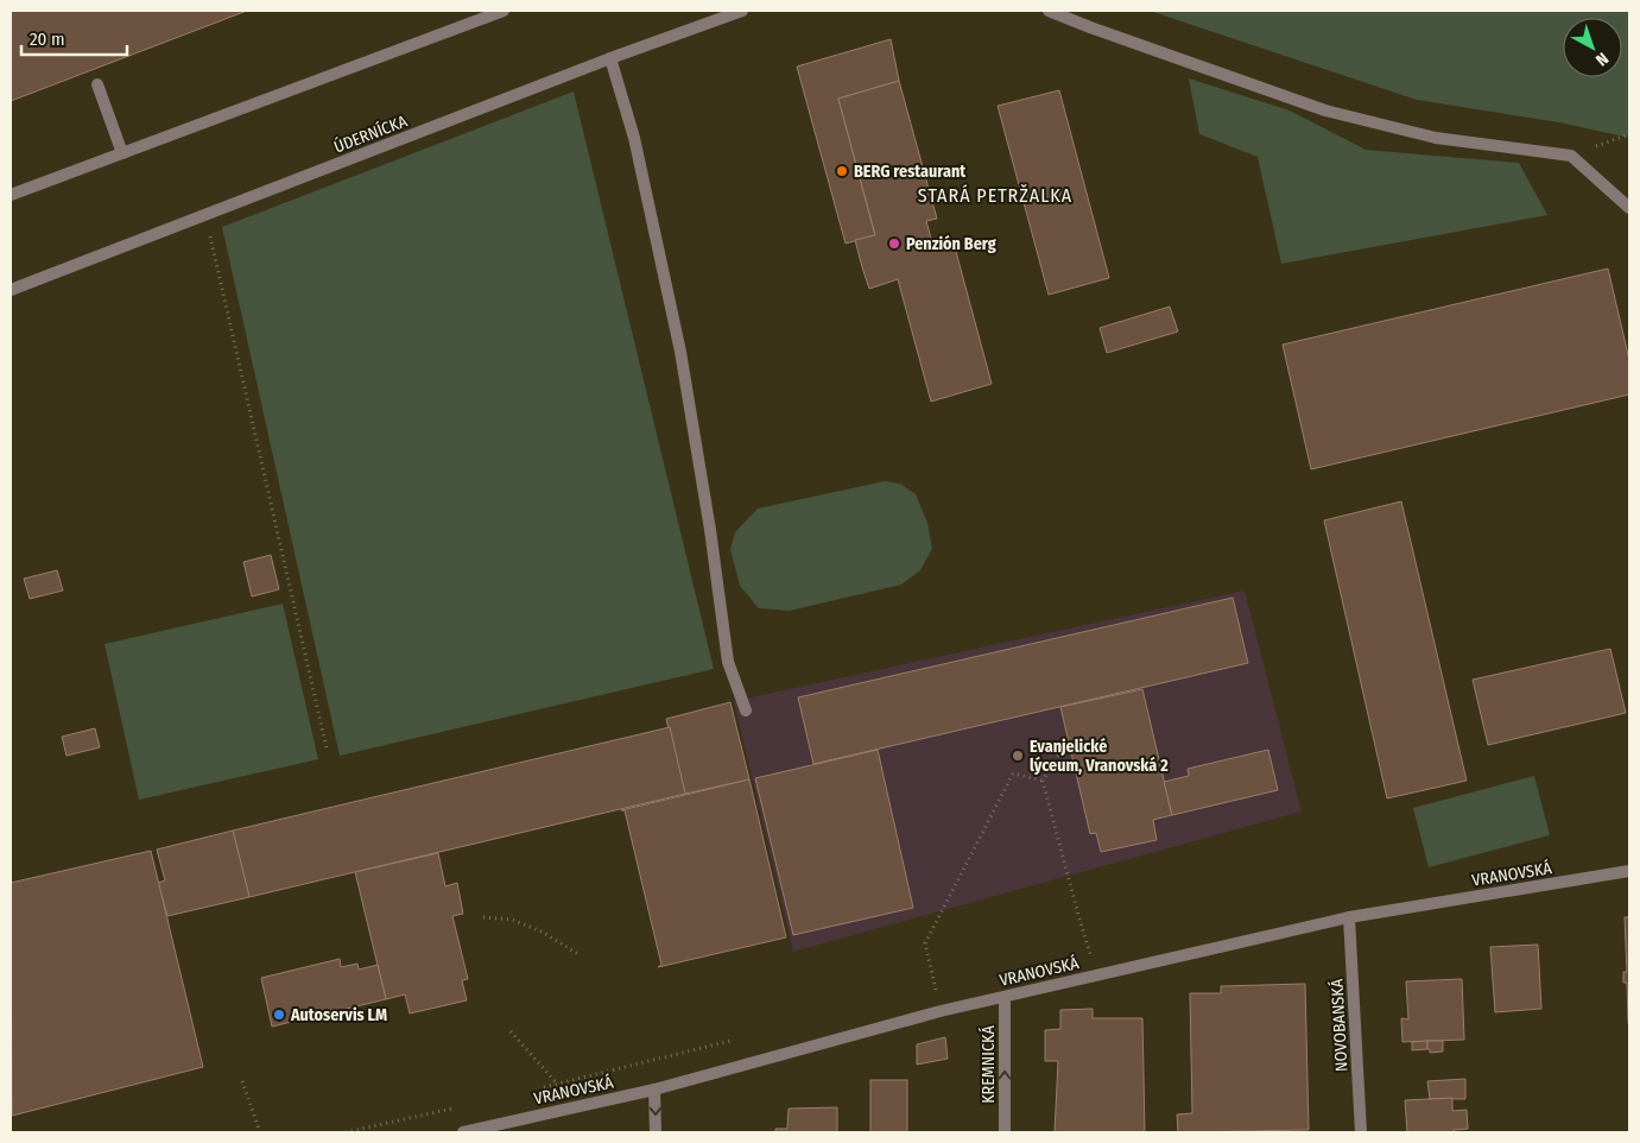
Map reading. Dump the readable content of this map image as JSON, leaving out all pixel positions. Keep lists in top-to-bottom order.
{
  "streets": {
    "street": [
      "ÚDERNÍCKA",
      "VRANOVSKÁ",
      "NOVOBANSKÁ",
      "KREMNICKÁ"
    ]
  },
  "crossings": [
    ["VRANOVSKÁ", "NOVOBANSKÁ"],
    ["VRANOVSKÁ", "KREMNICKÁ"]
  ],
  "one_way": ["KREMNICKÁ"],
  "districts": ["STARÁ PETRŽALKA"],
  "places": [
    "BERG restaurant",
    "Penzión Berg",
    "Evanjelické lýceum, Vranovská 2",
    "Autoservis LM"
  ],
  "scale_bar": "20 m",
  "north": "bottom right"
}
